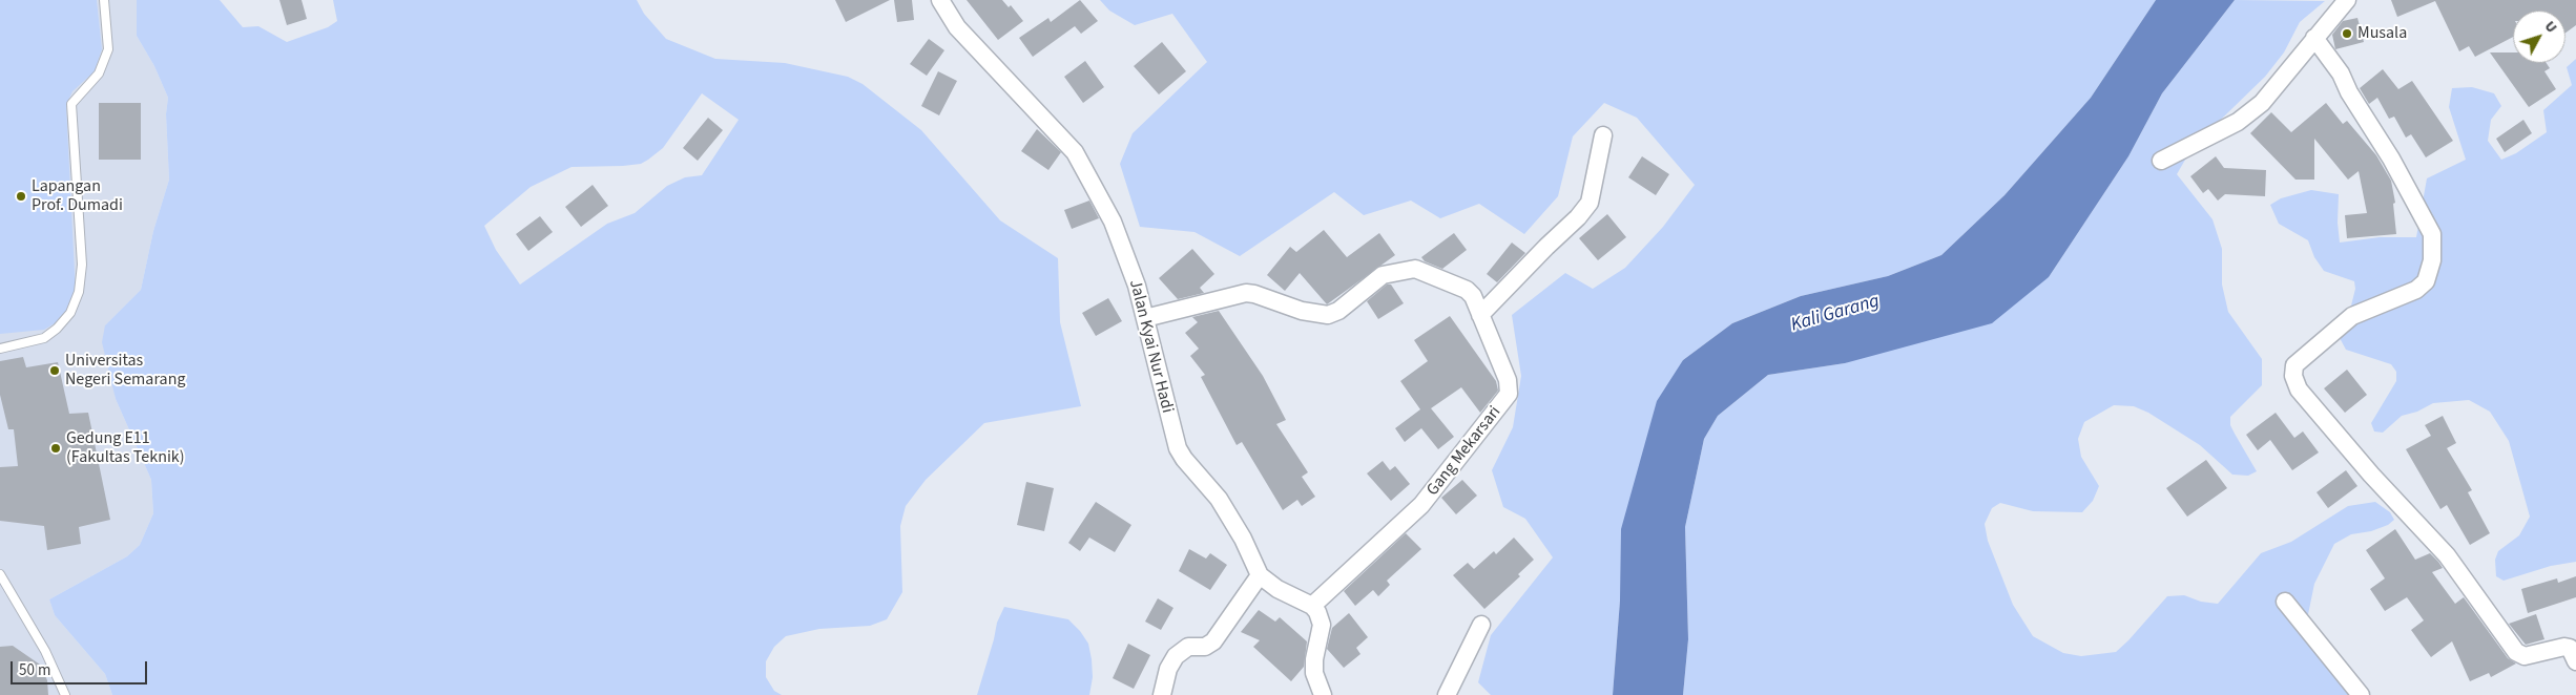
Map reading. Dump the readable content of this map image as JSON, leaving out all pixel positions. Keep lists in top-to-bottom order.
{
  "streets": {
    "street": ["Jalan Kyai Nur Hadi", "Gang Mekarsari"]
  },
  "crossings": [
    ["Jalan Kyai Nur Hadi", "Gang Mekarsari"]
  ],
  "water": ["Kali Garang"],
  "places": [
    "Musala",
    "Lapangan Prof. Dumadi",
    "Universitas Negeri Semarang",
    "Gedung E11 (Fakultas Teknik)"
  ],
  "scale_bar": "50 m",
  "north": "top right"
}
